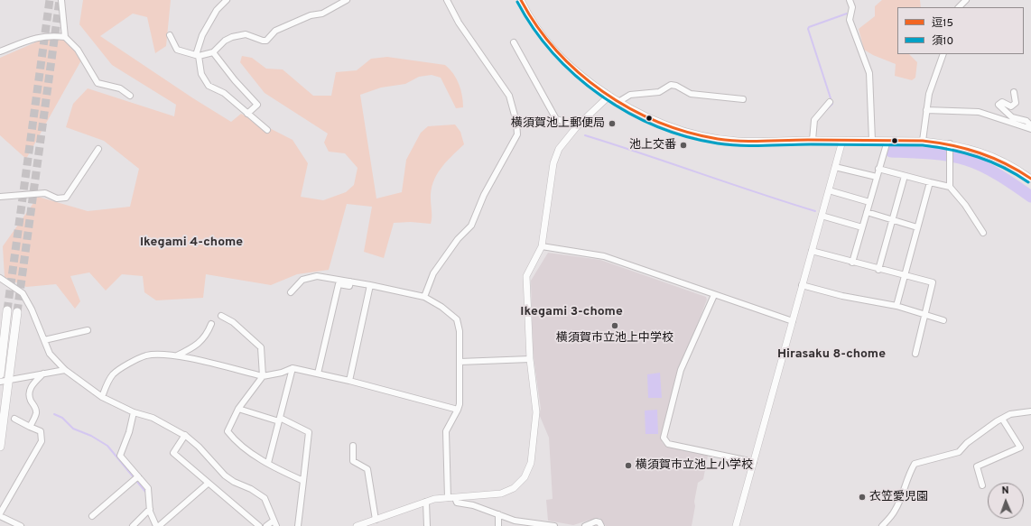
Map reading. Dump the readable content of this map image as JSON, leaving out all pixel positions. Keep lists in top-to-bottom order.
{
  "districts": ["Ikegami 4-chome", "Ikegami 3-chome", "Hirasaku 8-chome"],
  "places": [
    "横須賀池上郵便局",
    "池上交番",
    "横須賀市立池上中学校",
    "横須賀市立池上小学校",
    "衣笠愛児園"
  ],
  "lines": ["transit line 逗15", "transit line 須10"],
  "legend": ["逗15", "須10"],
  "north": "top"
}
